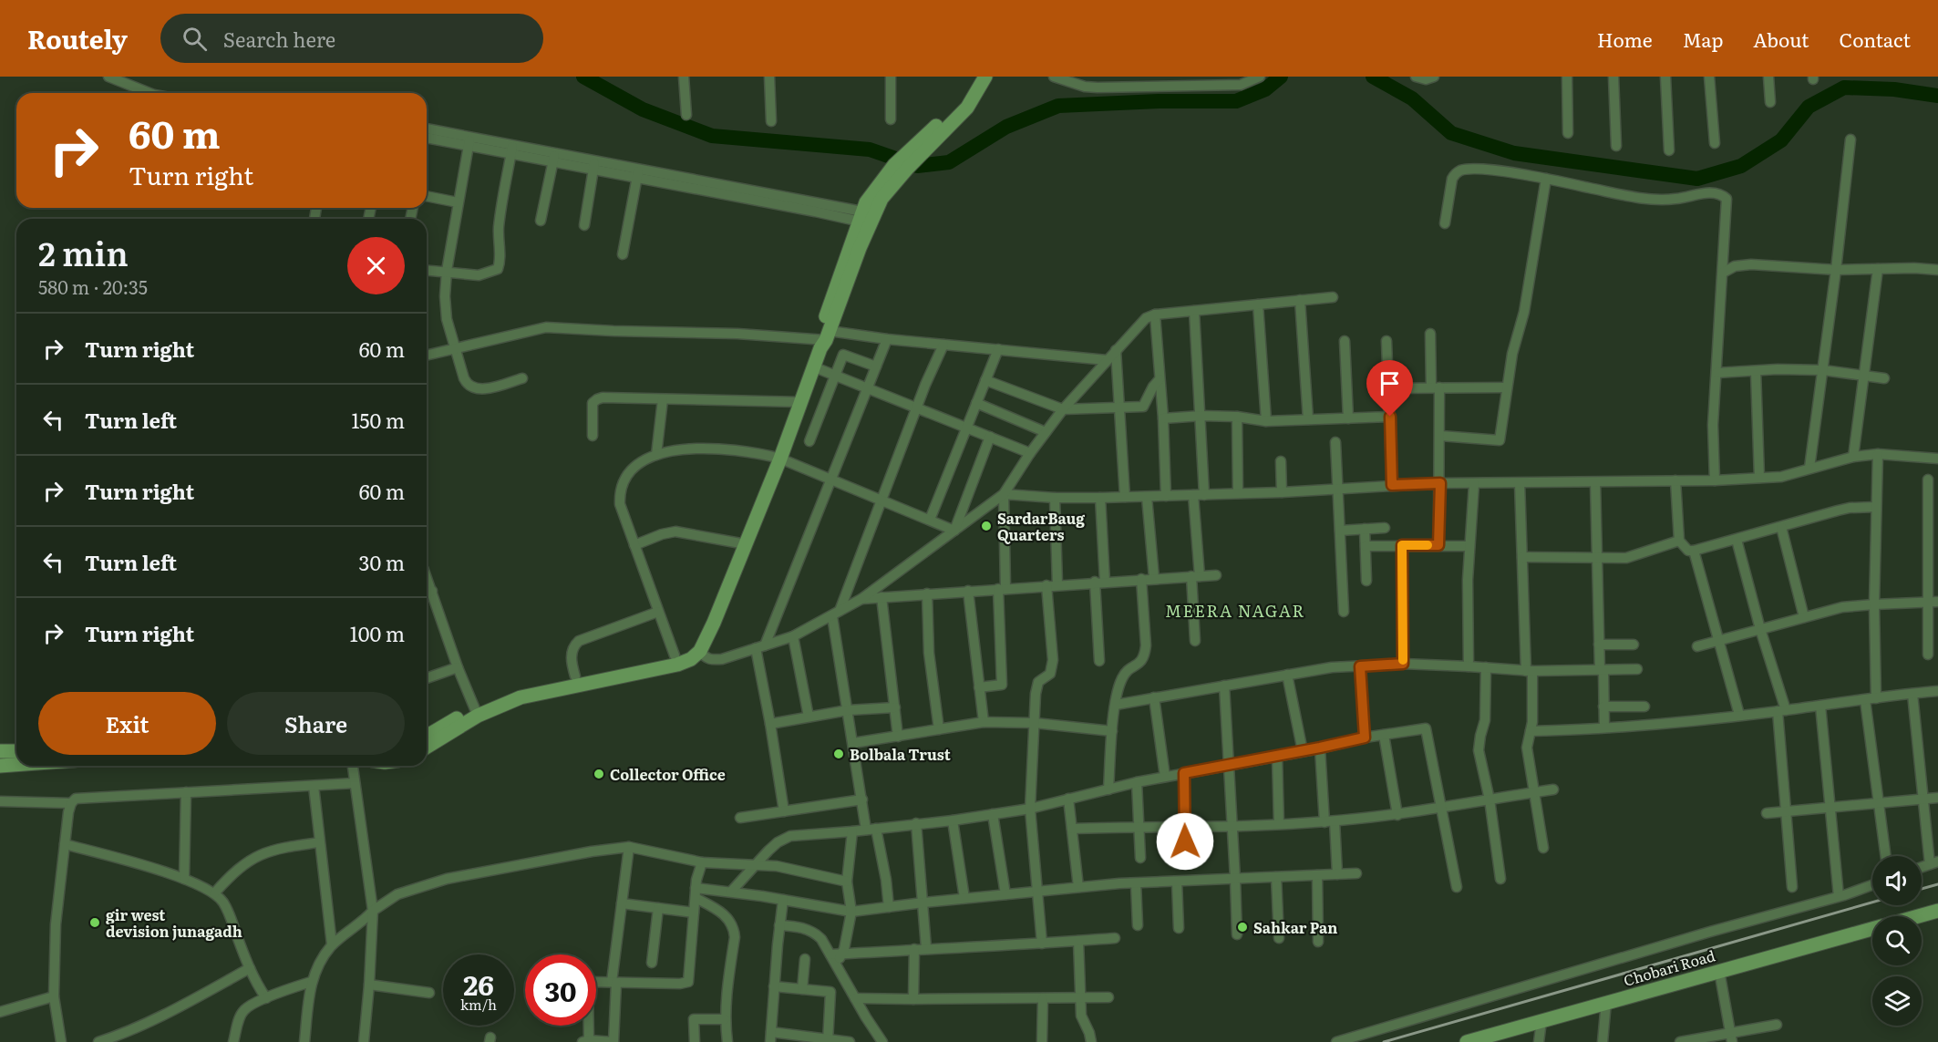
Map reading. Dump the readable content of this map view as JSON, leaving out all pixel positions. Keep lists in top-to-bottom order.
{
  "streets": {
    "street": ["Chobari Road"]
  },
  "districts": ["MEERA NAGAR"],
  "places": [
    "SardarBaug Quarters",
    "Bolbala Trust",
    "Collector Office",
    "gir west devision junagadh",
    "Sahkar Pan"
  ],
  "page": {
    "header": "Routely",
    "search": "Search here",
    "nav": [
      "Home",
      "Map",
      "About",
      "Contact"
    ],
    "turn": ["60 m", "Turn right"],
    "heading": ["2 min", "580 m · 20:35"],
    "list": [
      {
        "name": "Turn right",
        "value": "60 m"
      },
      {
        "name": "Turn left",
        "value": "150 m"
      },
      {
        "name": "Turn right",
        "value": "60 m"
      },
      {
        "name": "Turn left",
        "value": "30 m"
      },
      {
        "name": "Turn right",
        "value": "100 m"
      }
    ],
    "buttons": ["Exit", "Share"],
    "speed": "26 km/h",
    "limit": "30"
  }
}
